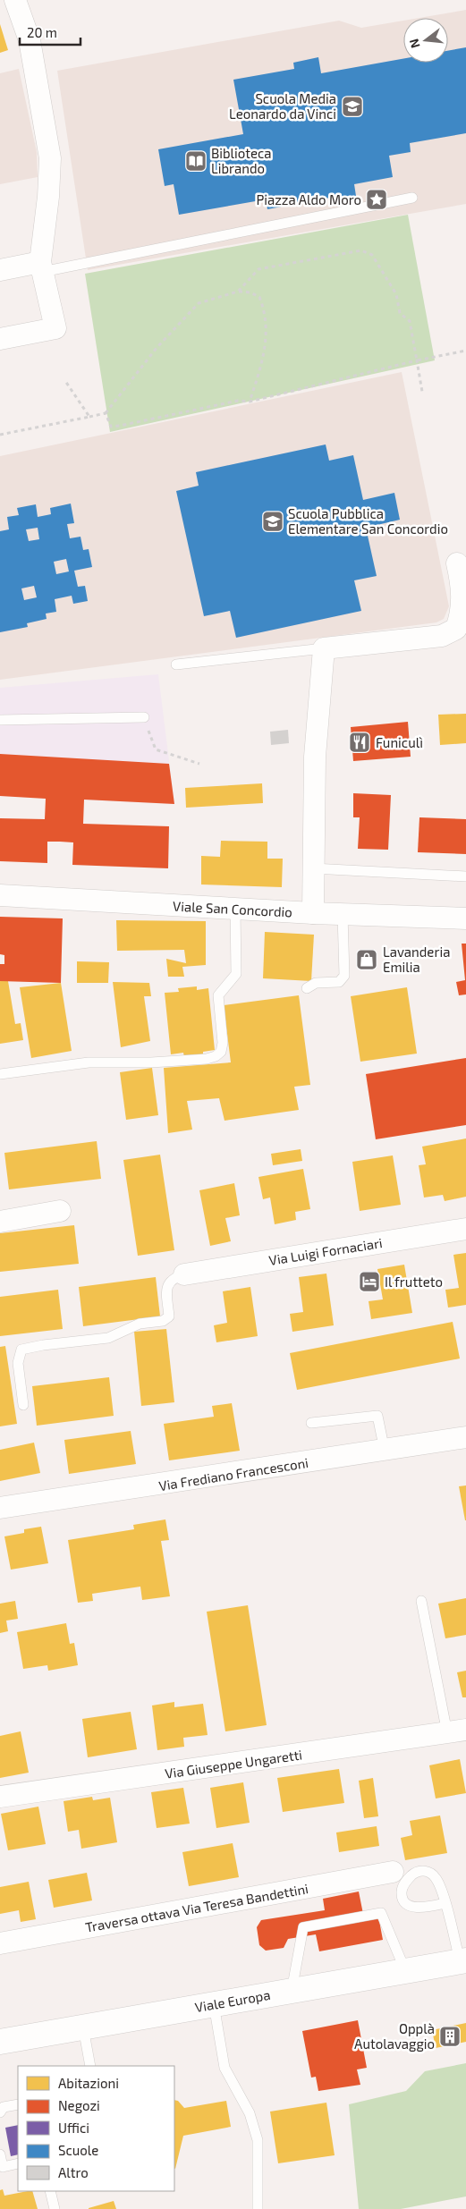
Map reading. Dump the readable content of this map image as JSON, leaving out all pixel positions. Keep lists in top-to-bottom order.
{
  "streets": {
    "main road": ["Viale Europa"],
    "street": [
      "Viale San Concordio",
      "Via Luigi Fornaciari",
      "Via Frediano Francesconi",
      "Via Giuseppe Ungaretti",
      "Traversa ottava Via Teresa Bandettini"
    ]
  },
  "places": {
    "school or university": ["Scuola Media Leonardo da Vinci", "Scuola Pubblica Elementare San Concordio"],
    "library": ["Biblioteca Librando"],
    "place": ["Piazza Aldo Moro"],
    "restaurant": ["Funiculì"],
    "shop": ["Lavanderia Emilia"],
    "hotel": ["Il frutteto"],
    "building": ["Opplà Autolavaggio"]
  },
  "legend": [
    "Abitazioni",
    "Negozi",
    "Uffici",
    "Scuole",
    "Altro"
  ],
  "scale_bar": "20 m",
  "north": "left"
}
